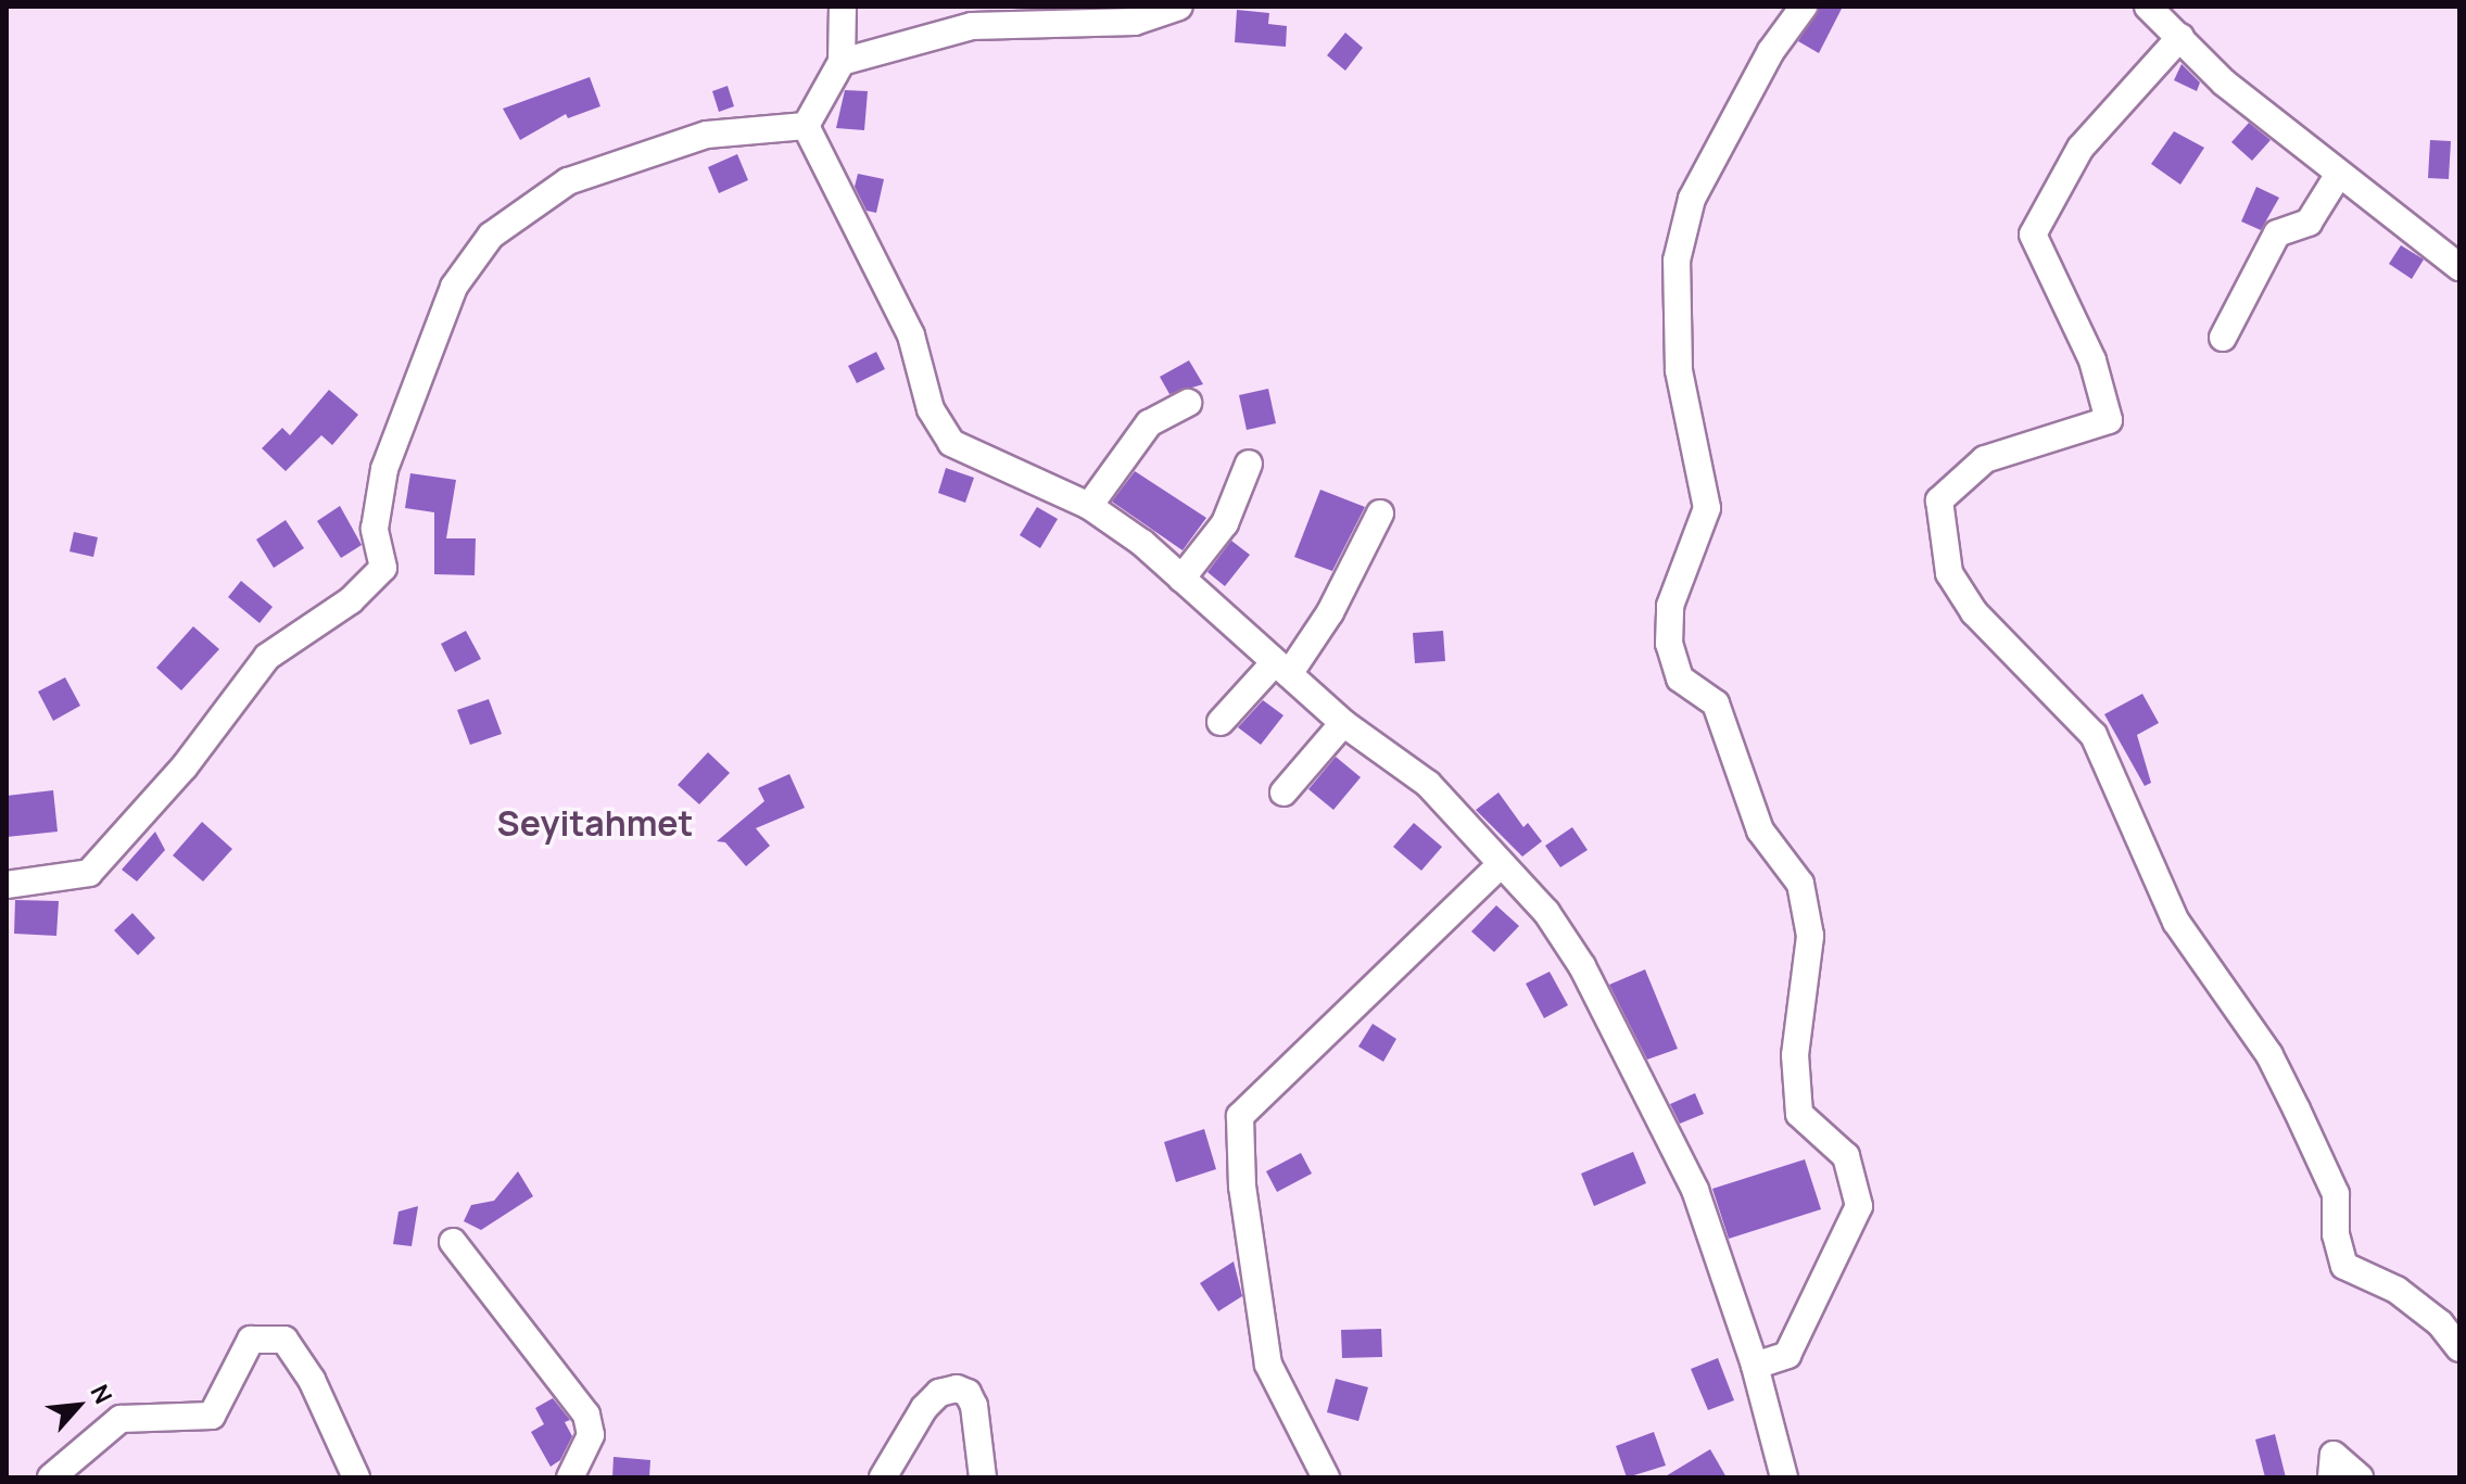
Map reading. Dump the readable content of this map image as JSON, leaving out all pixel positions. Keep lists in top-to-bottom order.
{
  "districts": ["Seyitahmet"],
  "north": "top right"
}
